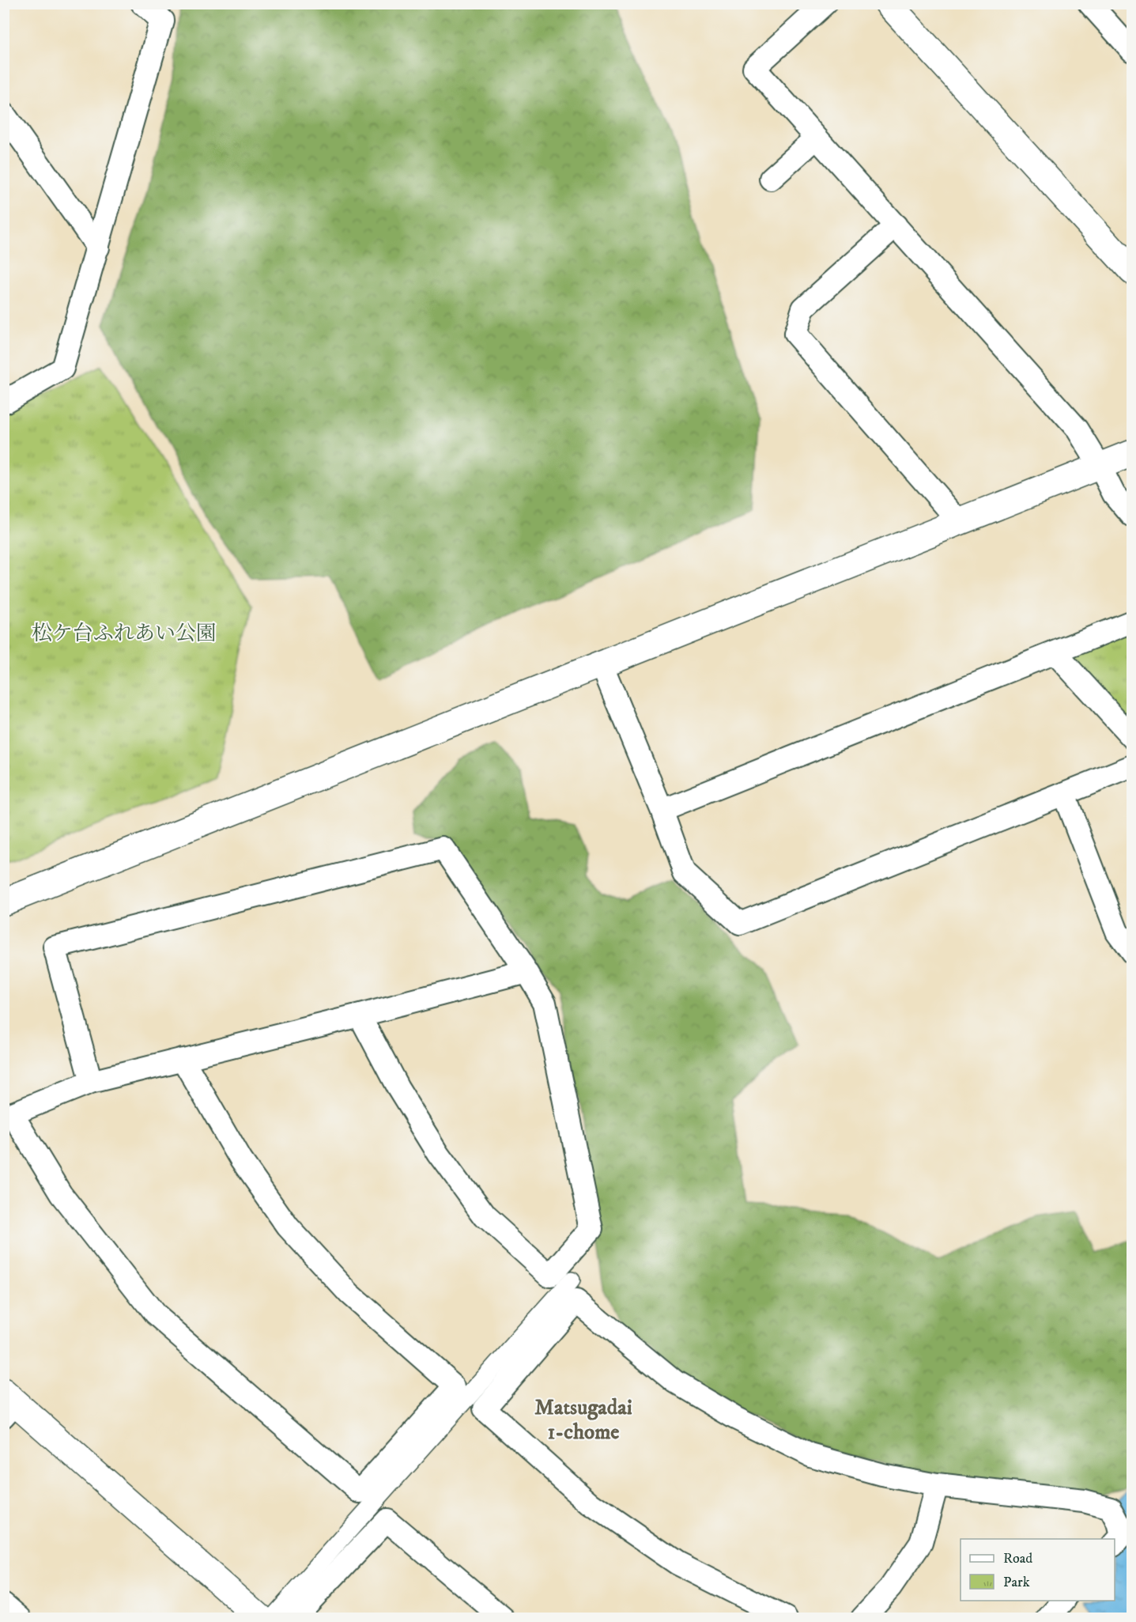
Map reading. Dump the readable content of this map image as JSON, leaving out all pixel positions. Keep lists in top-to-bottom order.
{
  "districts": ["Matsugadai 1-chome"],
  "parks": ["松ケ台ふれあい公園"],
  "legend": ["Road", "Park"]
}
